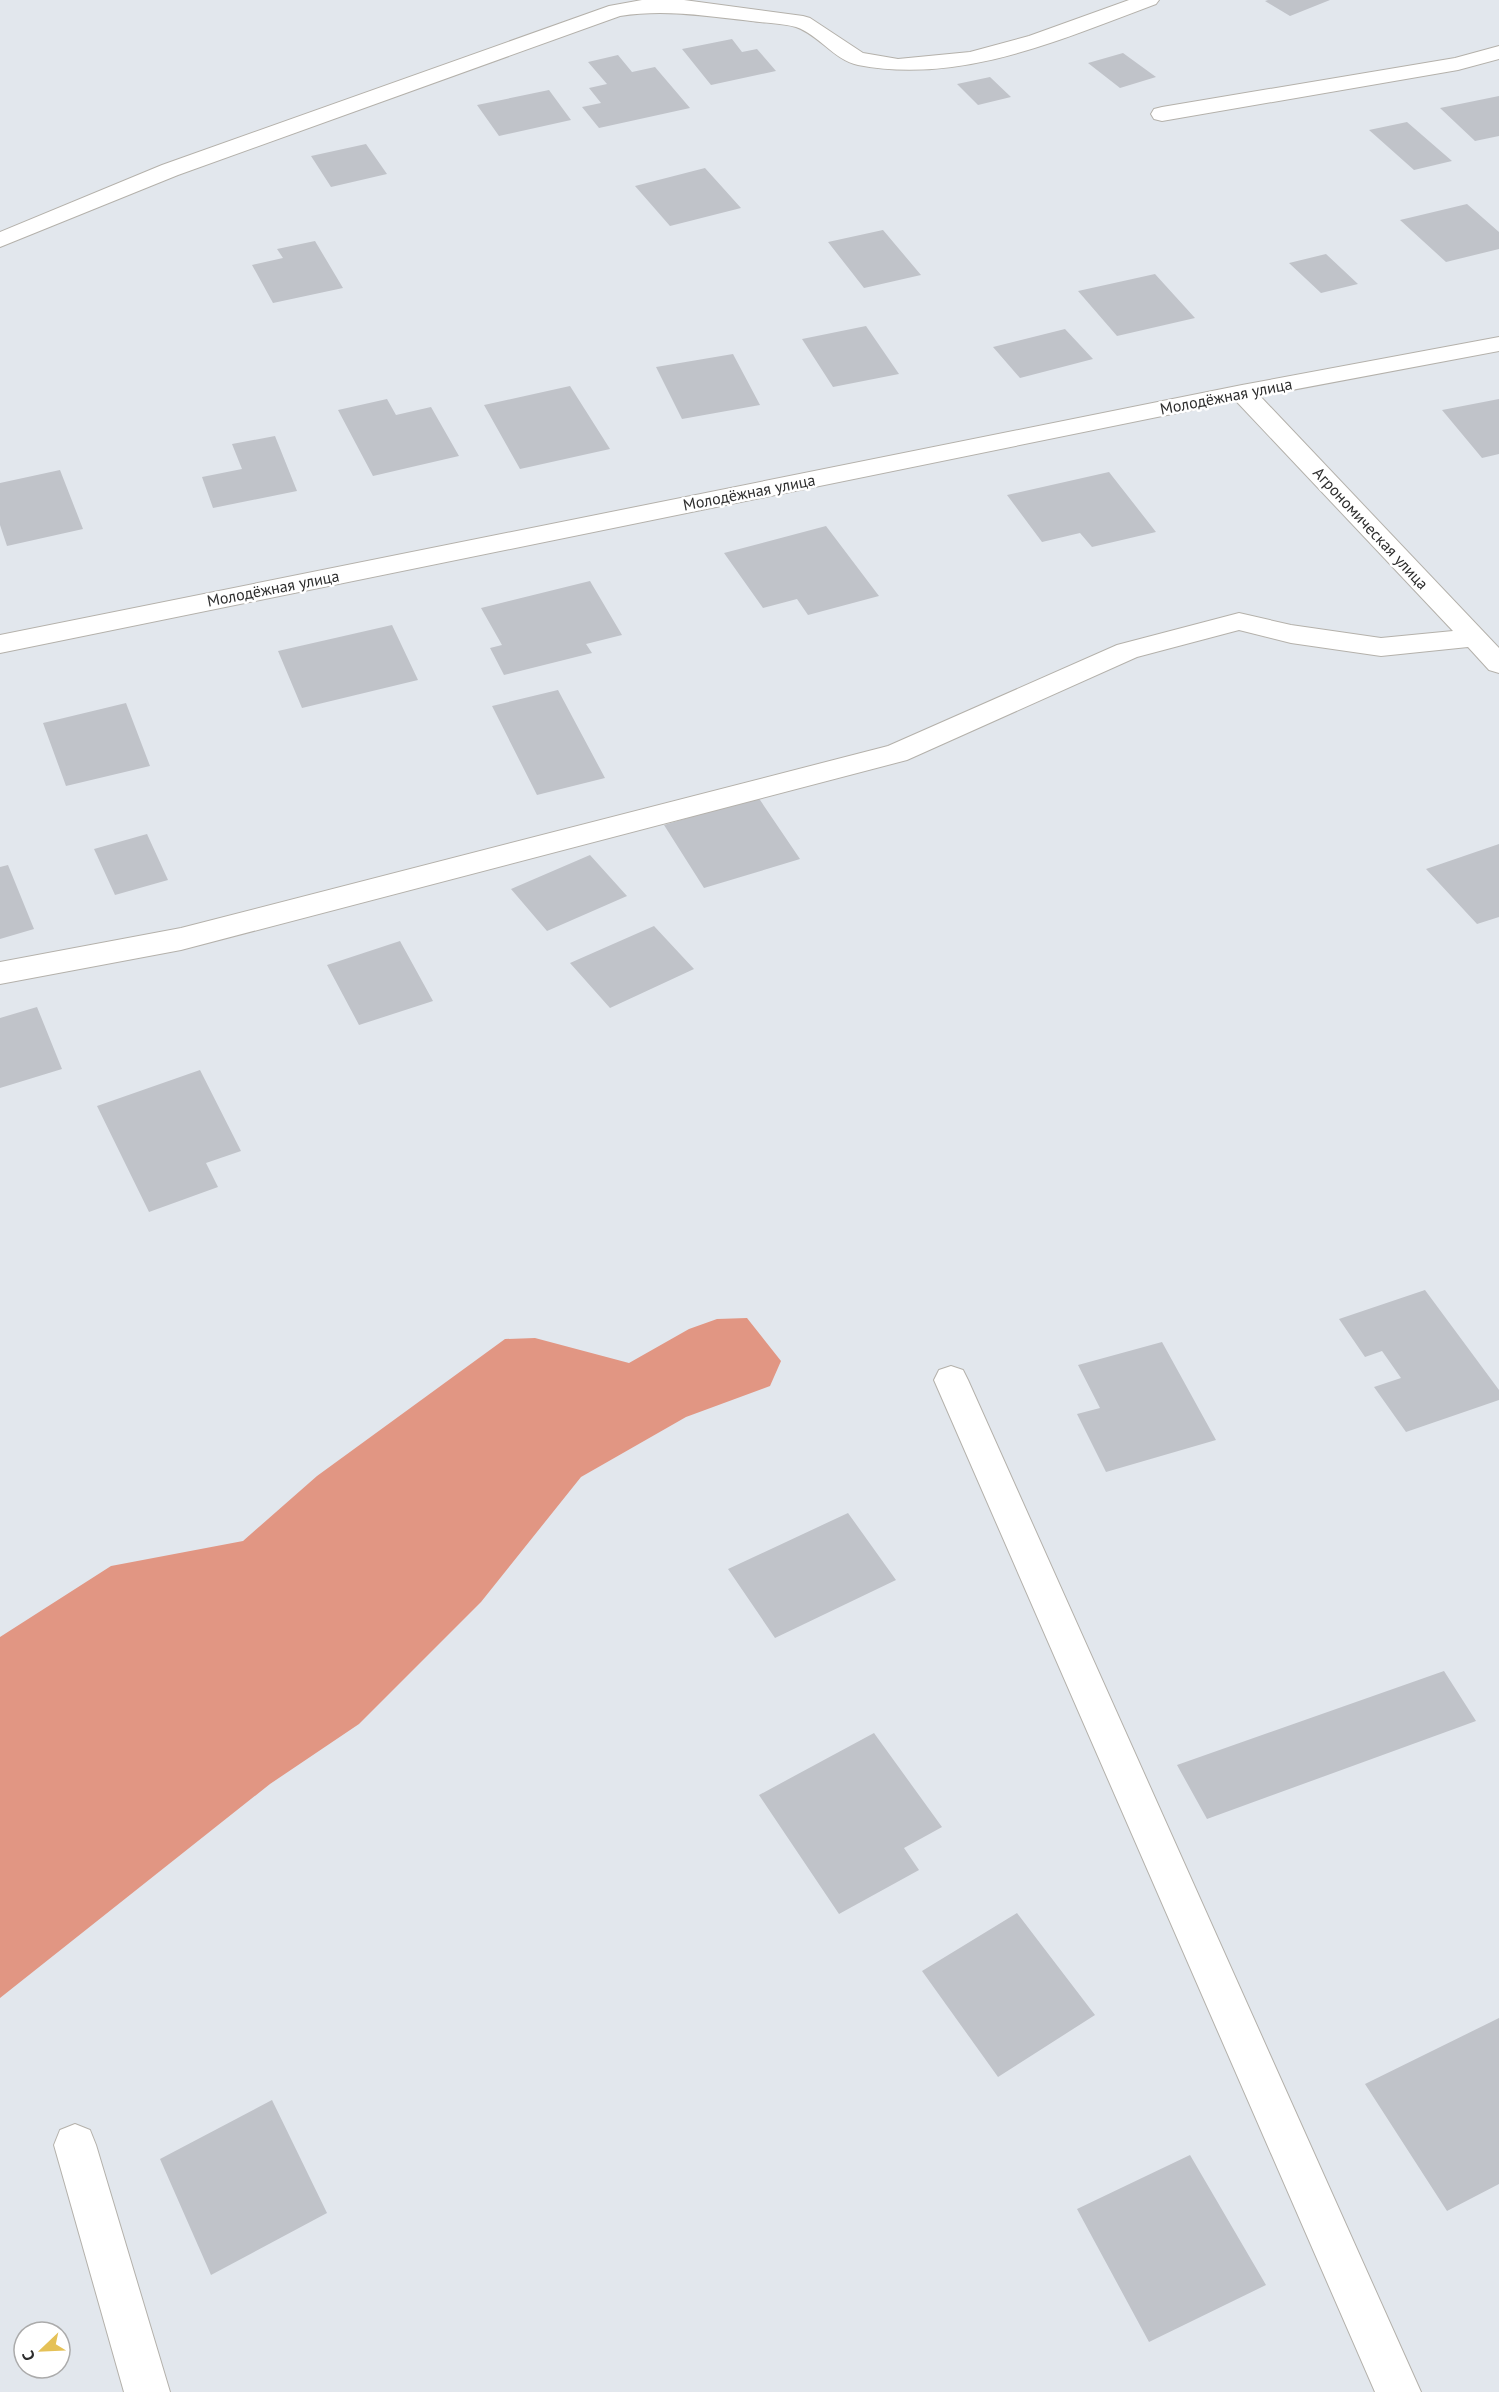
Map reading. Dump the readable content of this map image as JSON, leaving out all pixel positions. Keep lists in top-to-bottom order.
{
  "streets": {
    "street": ["Молодёжная улица", "Агрономическая улица"]
  },
  "crossings": [
    ["Молодёжная улица", "Агрономическая улица"]
  ],
  "north": "bottom left"
}
